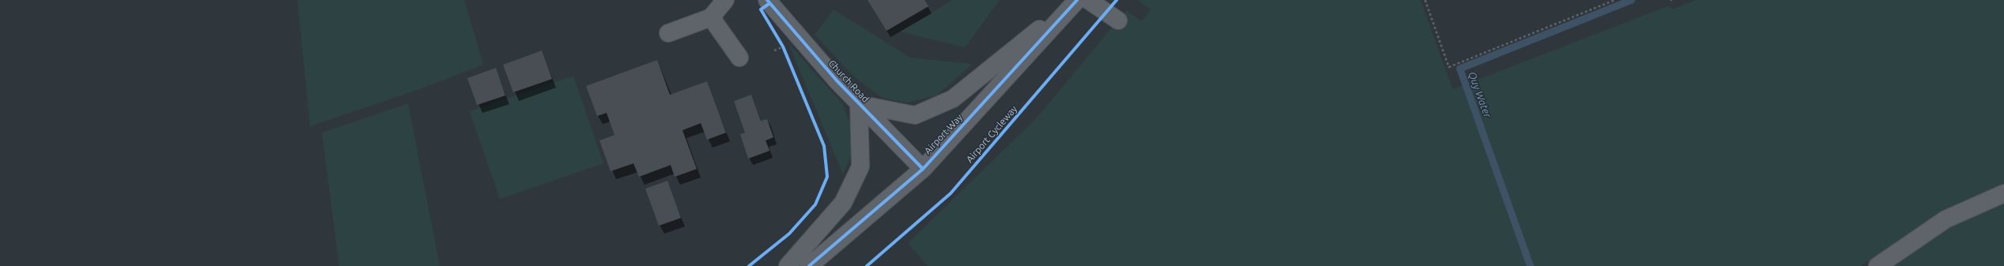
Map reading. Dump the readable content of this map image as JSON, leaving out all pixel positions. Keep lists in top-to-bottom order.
{
  "streets": {
    "street": ["Church Road", "Airport Way"],
    "cycle path": ["Airport Cycleway"]
  },
  "crossings": [
    ["Church Road", "Airport Way"]
  ],
  "water": ["Quy Water"]
}
